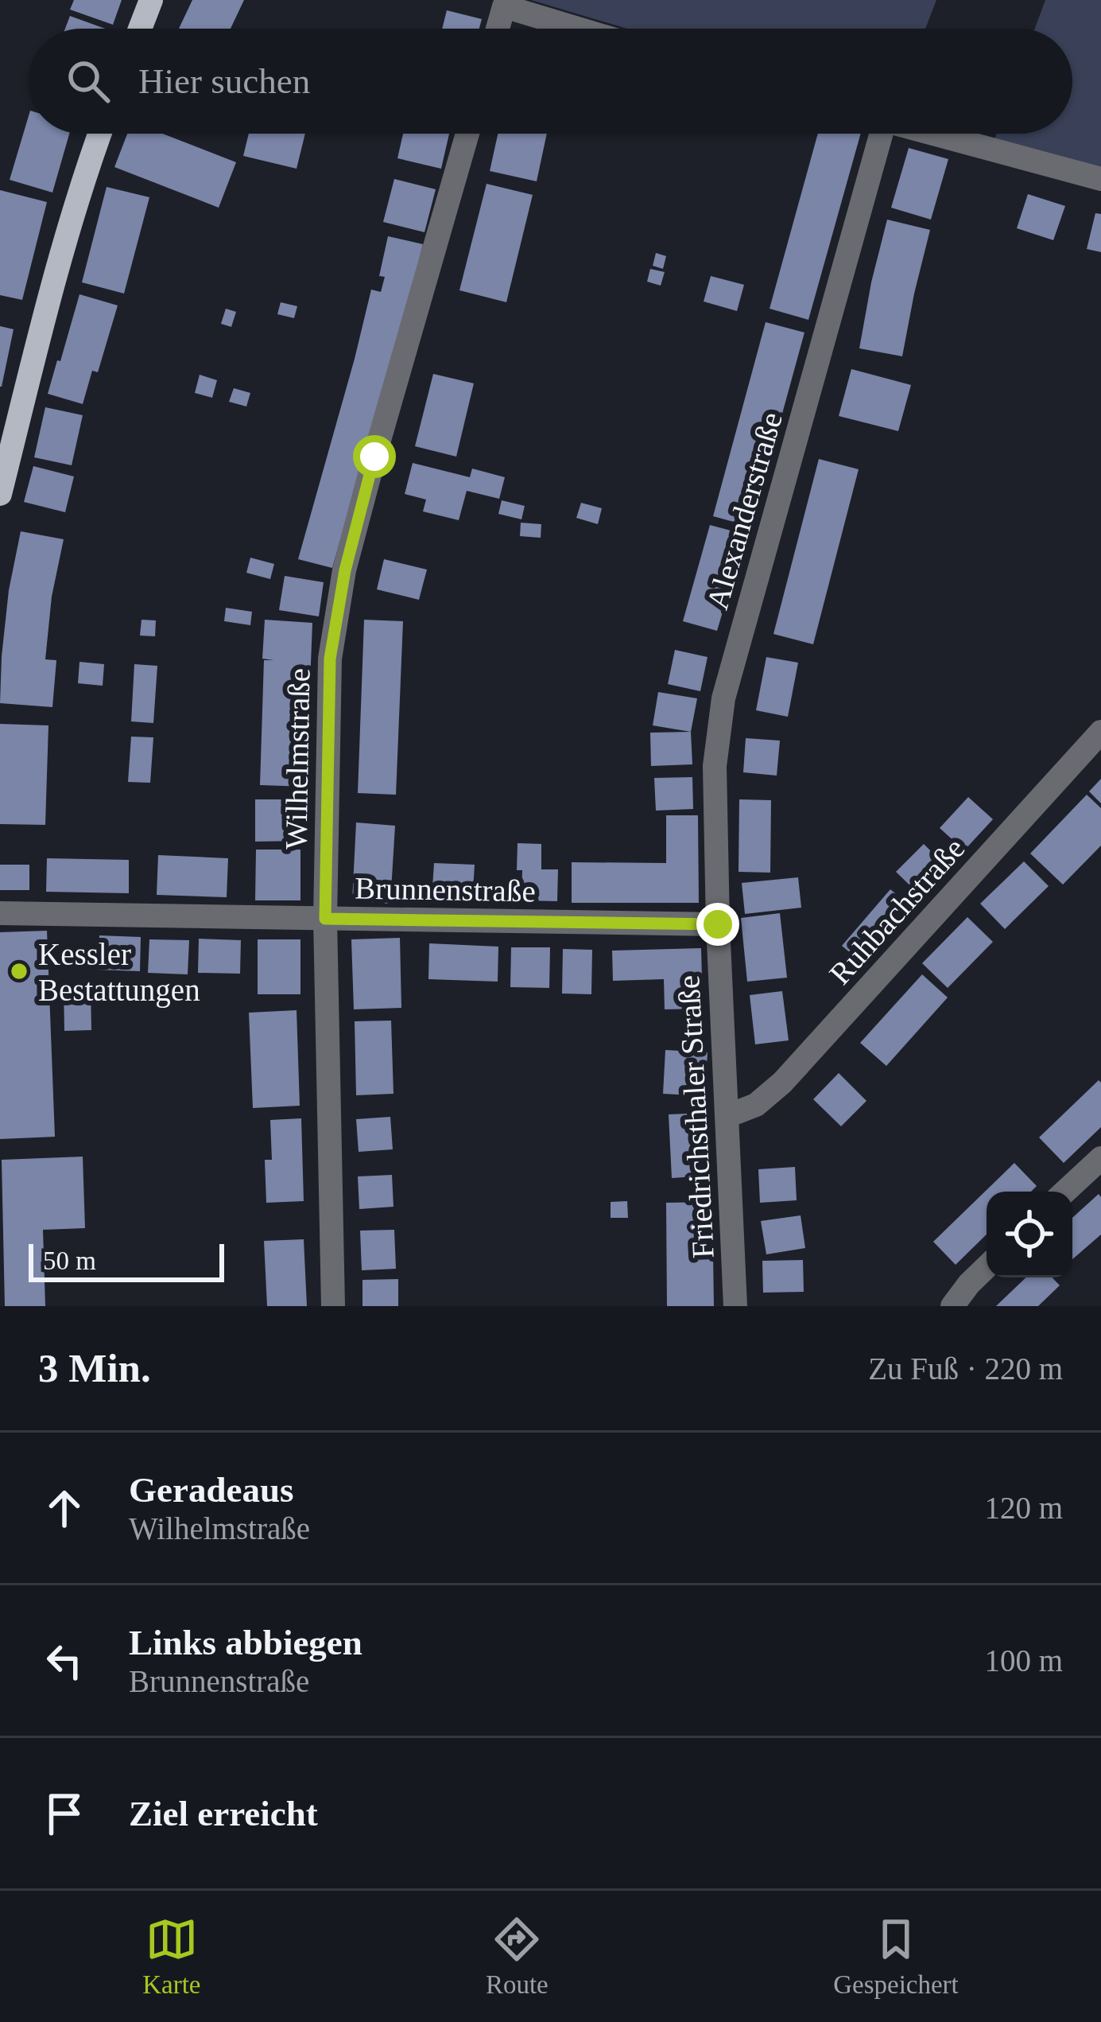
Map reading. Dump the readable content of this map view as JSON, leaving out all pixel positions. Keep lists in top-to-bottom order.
{
  "streets": {
    "street": [
      "Alexanderstraße",
      "Wilhelmstraße",
      "Brunnenstraße",
      "Ruhbachstraße",
      "Friedrichsthaler Straße"
    ]
  },
  "crossings": [
    ["Alexanderstraße", "Brunnenstraße"],
    ["Alexanderstraße", "Friedrichsthaler Straße"],
    ["Wilhelmstraße", "Brunnenstraße"],
    ["Brunnenstraße", "Friedrichsthaler Straße"],
    ["Ruhbachstraße", "Friedrichsthaler Straße"]
  ],
  "places": ["Kessler Bestattungen"],
  "scale_bar": "50 m",
  "page": {
    "search": "Hier suchen",
    "scale": "50 m",
    "heading": ["3 Min.", "Zu Fuß · 220 m"],
    "list": [
      ["Geradeaus", "Wilhelmstraße", "120 m"],
      ["Links abbiegen", "Brunnenstraße", "100 m"],
      "Ziel erreicht"
    ],
    "nav": ["Karte", "Route", "Gespeichert"]
  }
}
